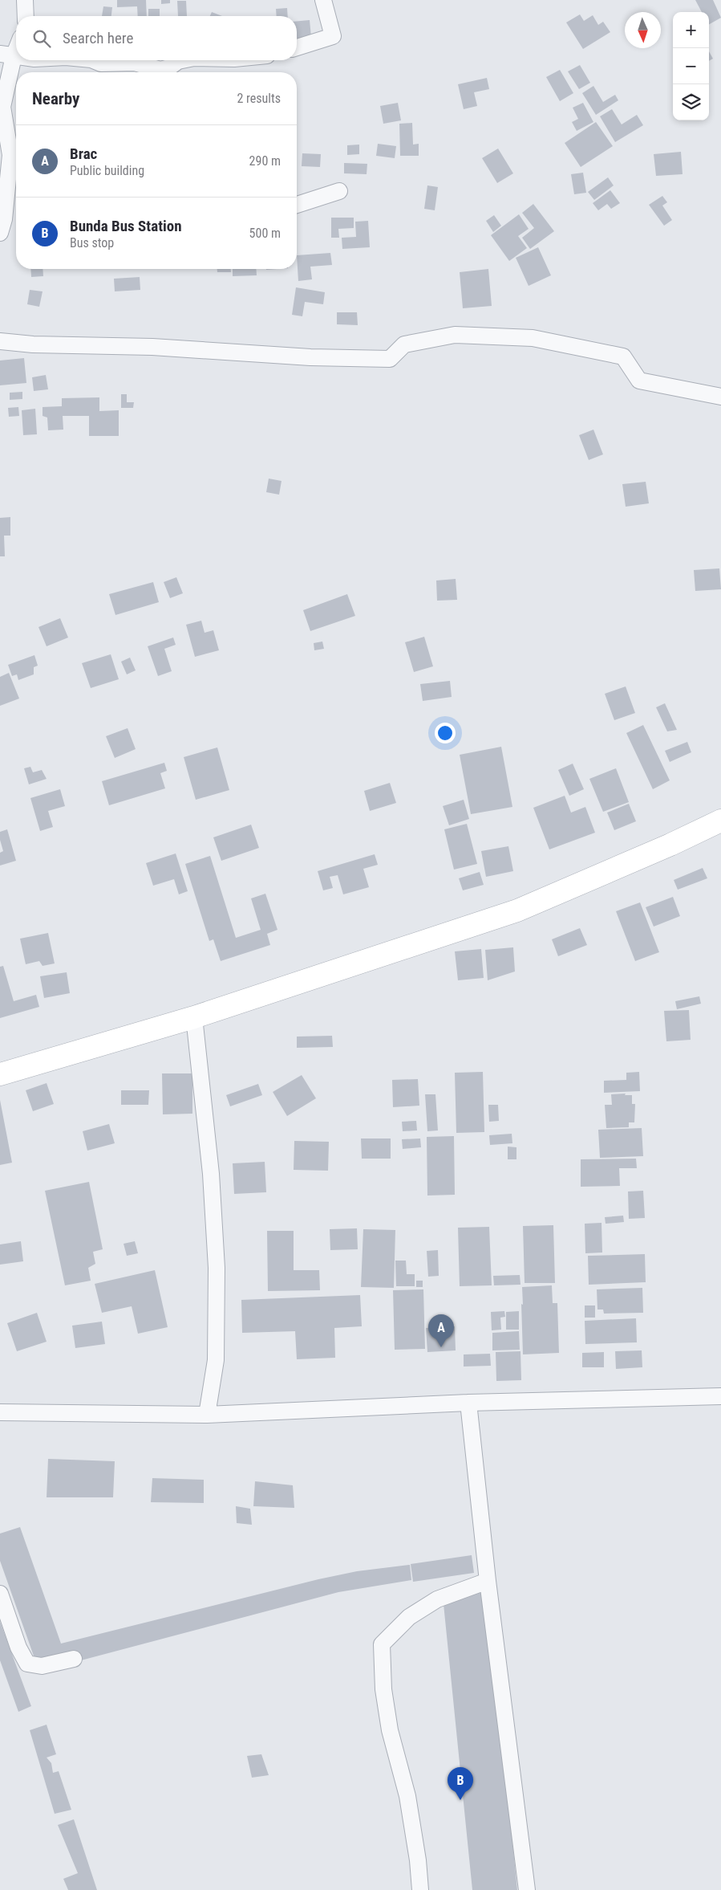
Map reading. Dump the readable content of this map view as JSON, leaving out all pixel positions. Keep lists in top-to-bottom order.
{
  "north": "bottom",
  "page": {
    "map_buttons": ["+", "−"],
    "search": "Search here",
    "heading": ["Nearby", "2 results"],
    "list": [
      {
        "mark": "A",
        "name": "Brac",
        "note": "Public building",
        "value": "290 m"
      },
      {
        "mark": "B",
        "name": "Bunda Bus Station",
        "note": "Bus stop",
        "value": "500 m"
      }
    ],
    "pins": ["A", "B"]
  }
}
